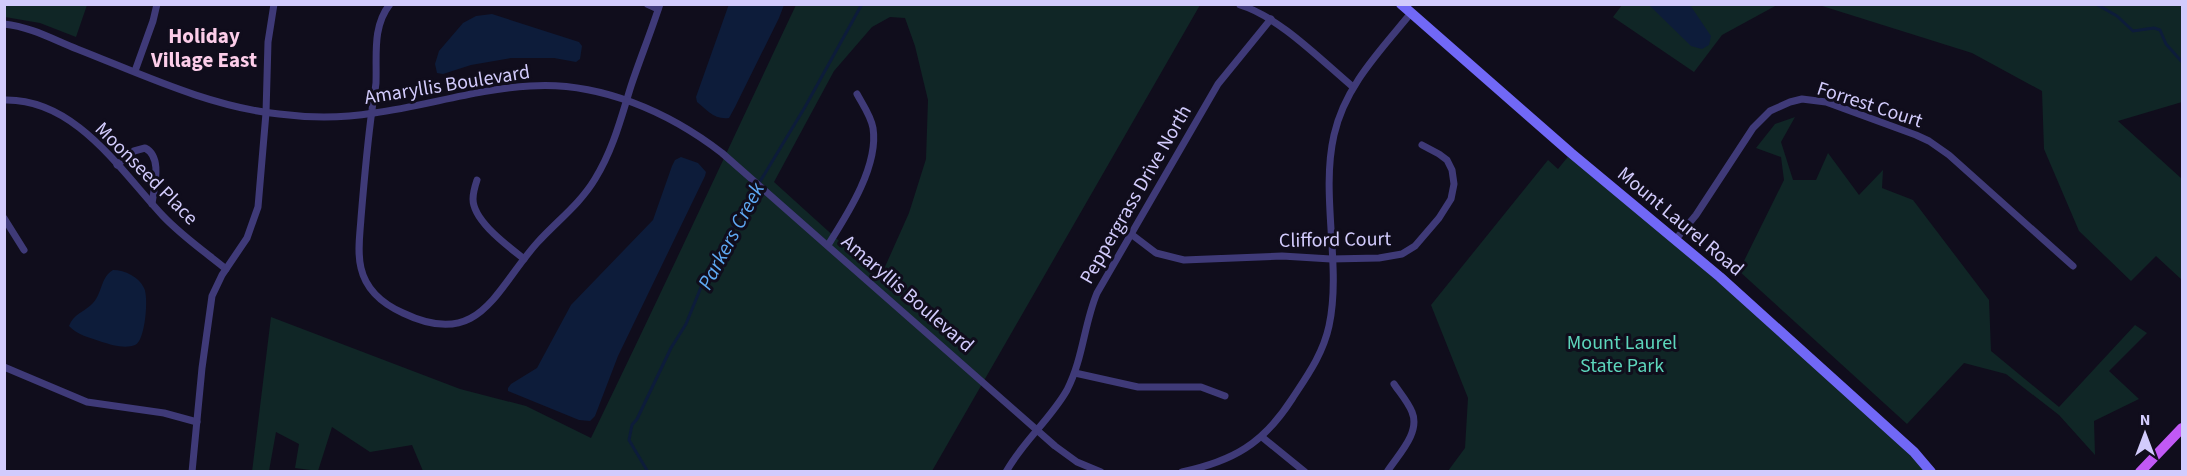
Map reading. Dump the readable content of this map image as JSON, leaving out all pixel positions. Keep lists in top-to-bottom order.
{
  "streets": {
    "main road": ["Mount Laurel Road"],
    "street": [
      "Amaryllis Boulevard",
      "Forrest Court",
      "Moonseed Place",
      "Peppergrass Drive North",
      "Clifford Court"
    ]
  },
  "crossings": [
    ["Amaryllis Boulevard", "Peppergrass Drive North"],
    ["Forrest Court", "Mount Laurel Road"],
    ["Peppergrass Drive North", "Clifford Court"]
  ],
  "districts": ["Holiday Village East"],
  "water": ["Parkers Creek"],
  "parks": ["Mount Laurel State Park"],
  "north": "top"
}
